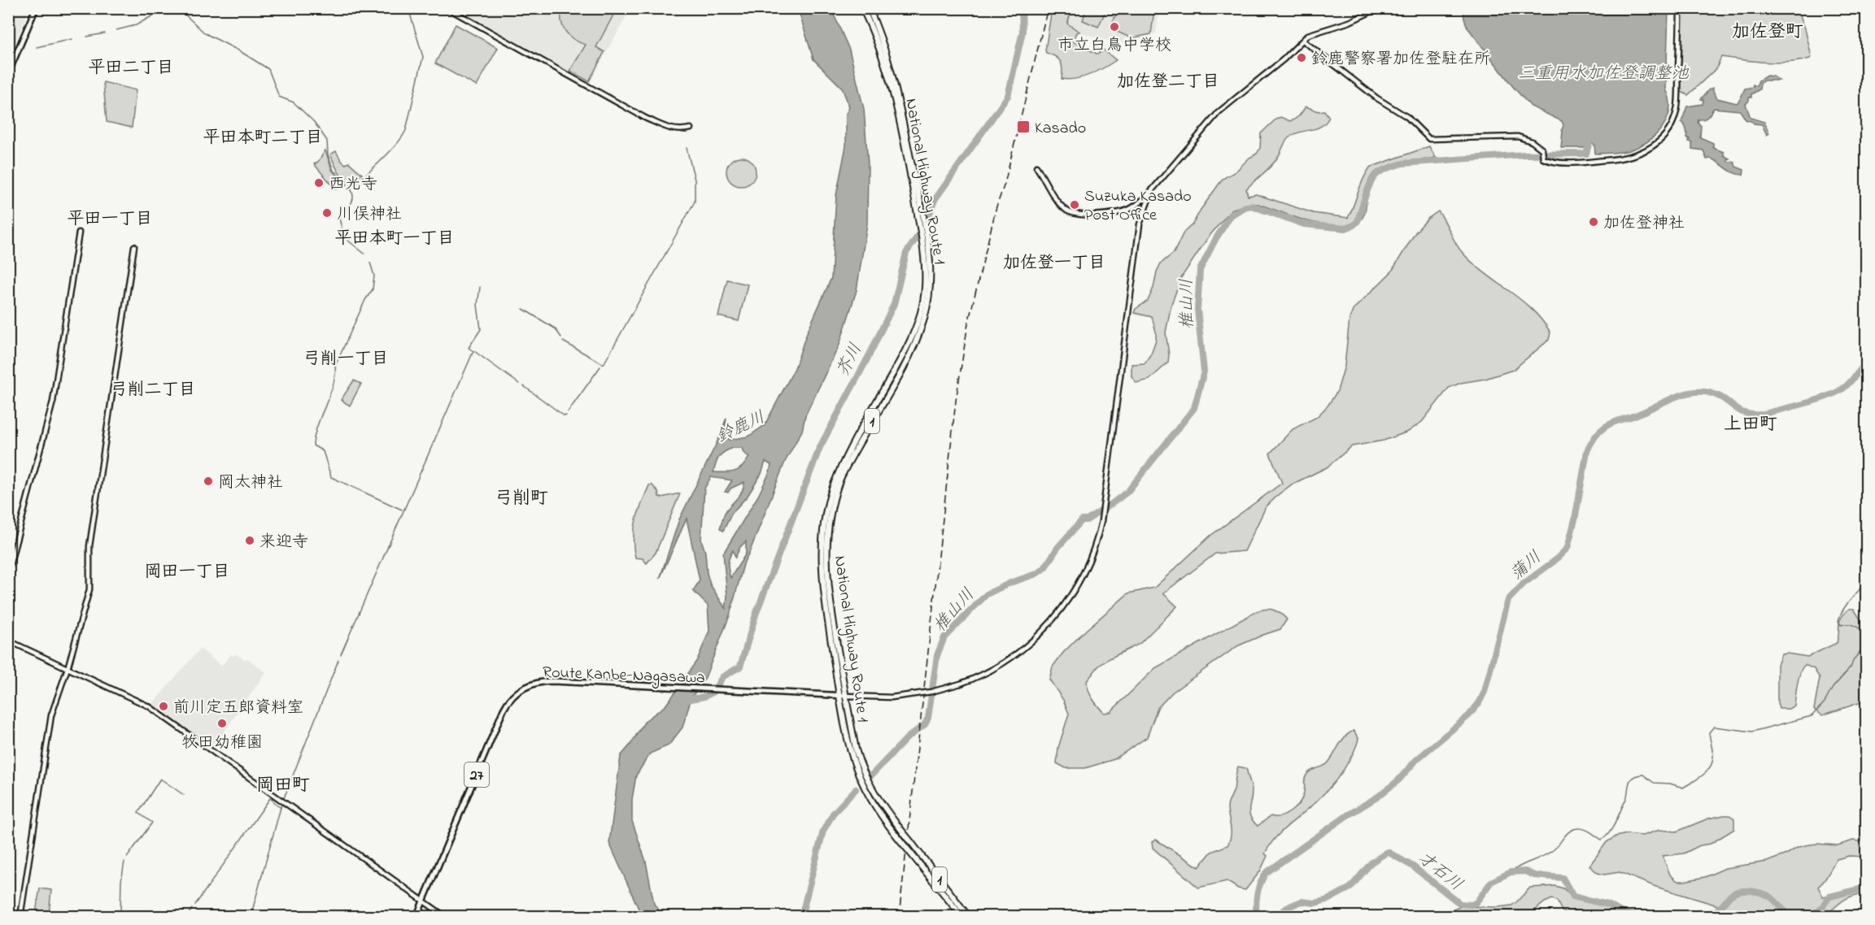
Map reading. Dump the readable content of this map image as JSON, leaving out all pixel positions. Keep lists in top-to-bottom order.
{
  "streets": {
    "highway": ["National Highway Route 1", "1"],
    "main road": ["Route Kanbe-Nagasawa", "27"]
  },
  "crossings": [
    ["National Highway Route 1", "Route Kanbe-Nagasawa"]
  ],
  "districts": [
    "加佐登町",
    "平田二丁目",
    "加佐登二丁目",
    "平田本町二丁目",
    "平田一丁目",
    "平田本町一丁目",
    "加佐登一丁目",
    "弓削一丁目",
    "弓削二丁目",
    "上田町",
    "弓削町",
    "岡田一丁目",
    "岡田町"
  ],
  "water": [
    "三重用水加佐登調整池",
    "椎山川",
    "芥川",
    "鈴鹿川",
    "蒲川",
    "才石川"
  ],
  "places": {
    "other": [
      "市立白鳥中学校",
      "鈴鹿警察署加佐登駐在所",
      "西光寺",
      "Suzuka Kasado Post Office",
      "川俣神社",
      "加佐登神社",
      "岡太神社",
      "来迎寺",
      "前川定五郎資料室",
      "牧田幼稚園"
    ],
    "transit": ["Kasado"]
  }
}
